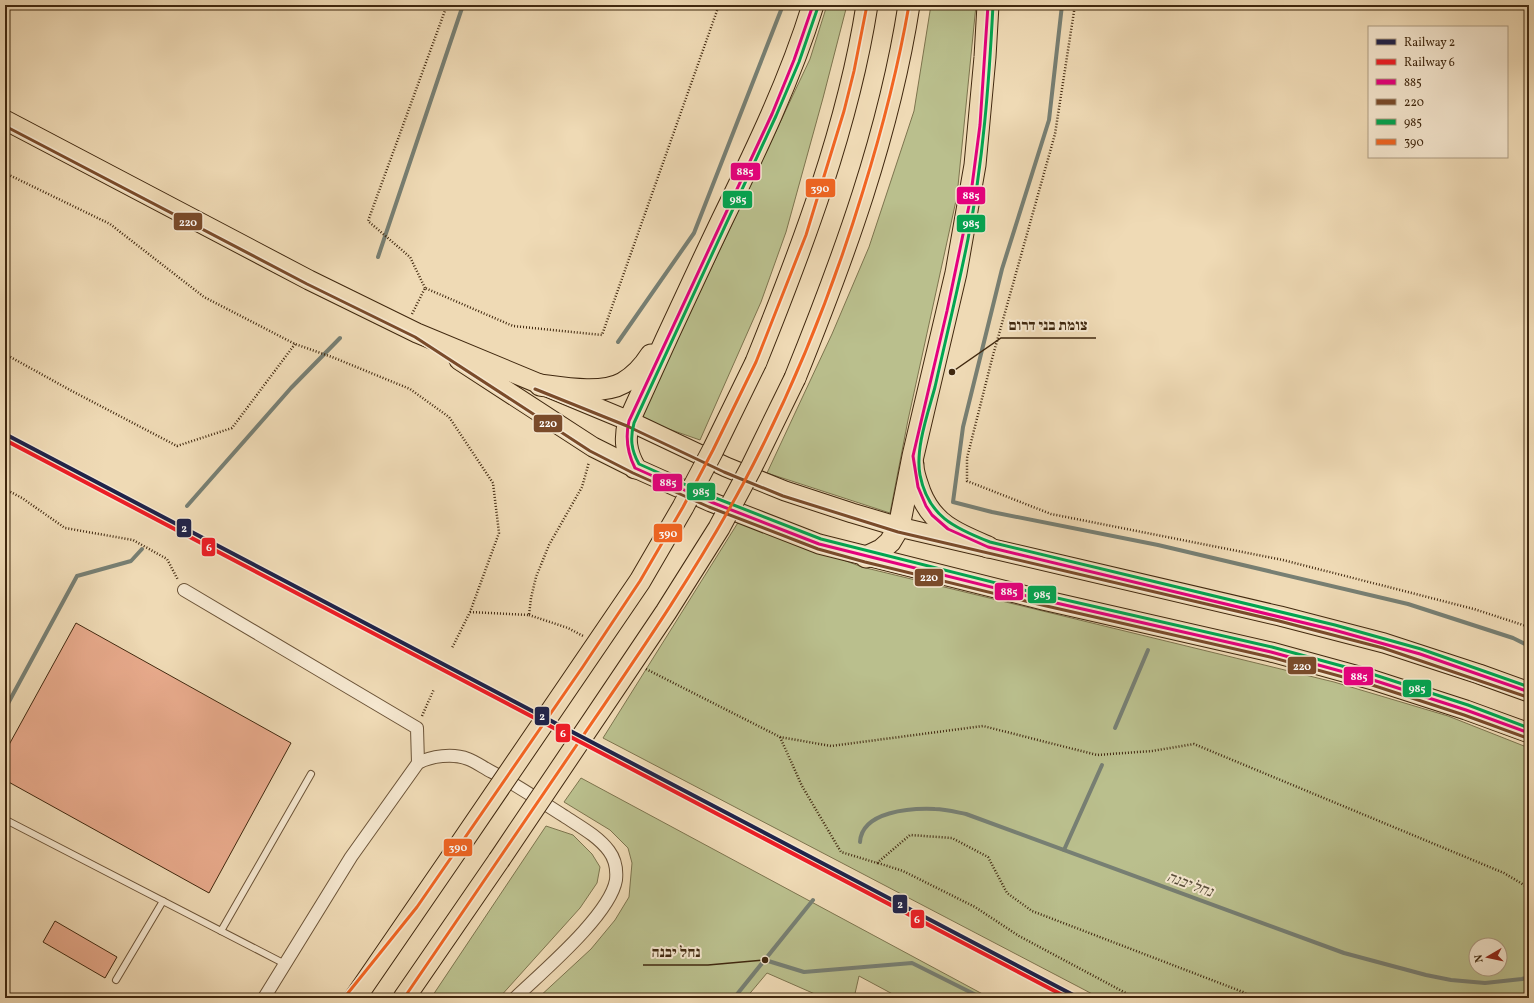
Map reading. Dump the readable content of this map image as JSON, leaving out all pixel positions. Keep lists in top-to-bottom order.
{
  "water": ["נחל יבנה"],
  "places": ["צומת בני דרום", "נחל יבנה"],
  "lines": [
    "transit line 885",
    "transit line 985",
    "transit line 390",
    "transit line 220",
    "rail line 2",
    "rail line 6"
  ],
  "legend": [
    "Railway 2",
    "Railway 6",
    "885",
    "220",
    "985",
    "390"
  ],
  "north": "left"
}
